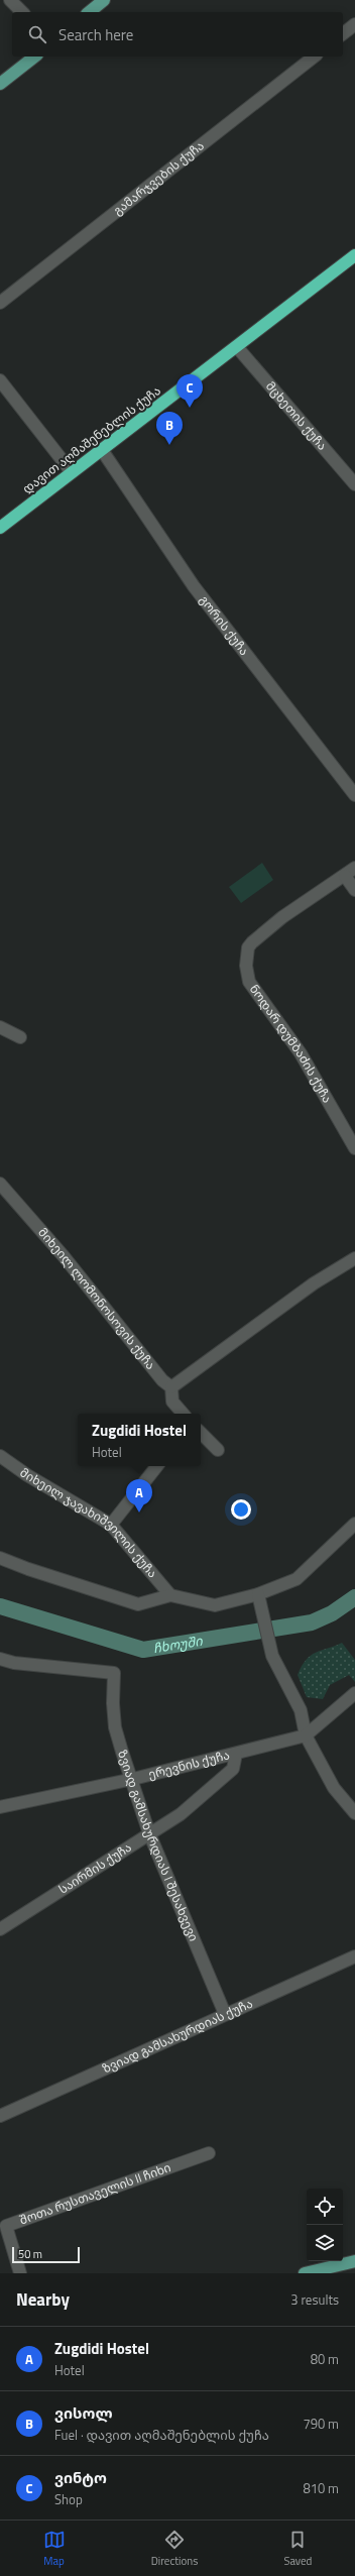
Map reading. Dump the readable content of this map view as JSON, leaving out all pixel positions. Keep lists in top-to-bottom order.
{
  "streets": {
    "highway": ["დავით აღმაშენებლის ქუჩა"],
    "street": [
      "გამარჯვების ქუჩა",
      "მცხეთის ქუჩა",
      "გორის ქუჩა",
      "ნოდარ დუმბაძის ქუჩა",
      "მიხეილ ლომონოსოვის ქუჩა",
      "მიხეილ ჯავახიშვილის ქუჩა",
      "ერევნის ქუჩა",
      "ზვიად გამსახურდიას I შესახვევი",
      "საირმის ქუჩა",
      "ზვიად გამსახურდიას ქუჩა",
      "შოთა რუსთაველის II ჩიხი"
    ]
  },
  "crossings": [
    ["მცხეთის ქუჩა", "დავით აღმაშენებლის ქუჩა"],
    ["დავით აღმაშენებლის ქუჩა", "გორის ქუჩა"],
    ["ერევნის ქუჩა", "ზვიად გამსახურდიას I შესახვევი"],
    ["ერევნის ქუჩა", "საირმის ქუჩა"],
    ["ზვიად გამსახურდიას I შესახვევი", "საირმის ქუჩა"],
    ["ზვიად გამსახურდიას I შესახვევი", "ზვიად გამსახურდიას ქუჩა"]
  ],
  "water": ["ჩხოუში"],
  "scale_bar": "50 m",
  "page": {
    "search": "Search here",
    "pins": ["C", "B", "A"],
    "popup": ["Zugdidi Hostel", "Hotel"],
    "scale": "50 m",
    "heading": ["Nearby", "3 results"],
    "list": [
      {
        "mark": "A",
        "name": "Zugdidi Hostel",
        "note": "Hotel",
        "value": "80 m"
      },
      {
        "mark": "B",
        "name": "ვისოლ",
        "note": "Fuel · დავით აღმაშენებლის ქუჩა",
        "value": "790 m"
      },
      {
        "mark": "C",
        "name": "ვინტო",
        "note": "Shop",
        "value": "810 m"
      }
    ],
    "nav": ["Map", "Directions", "Saved"]
  }
}
